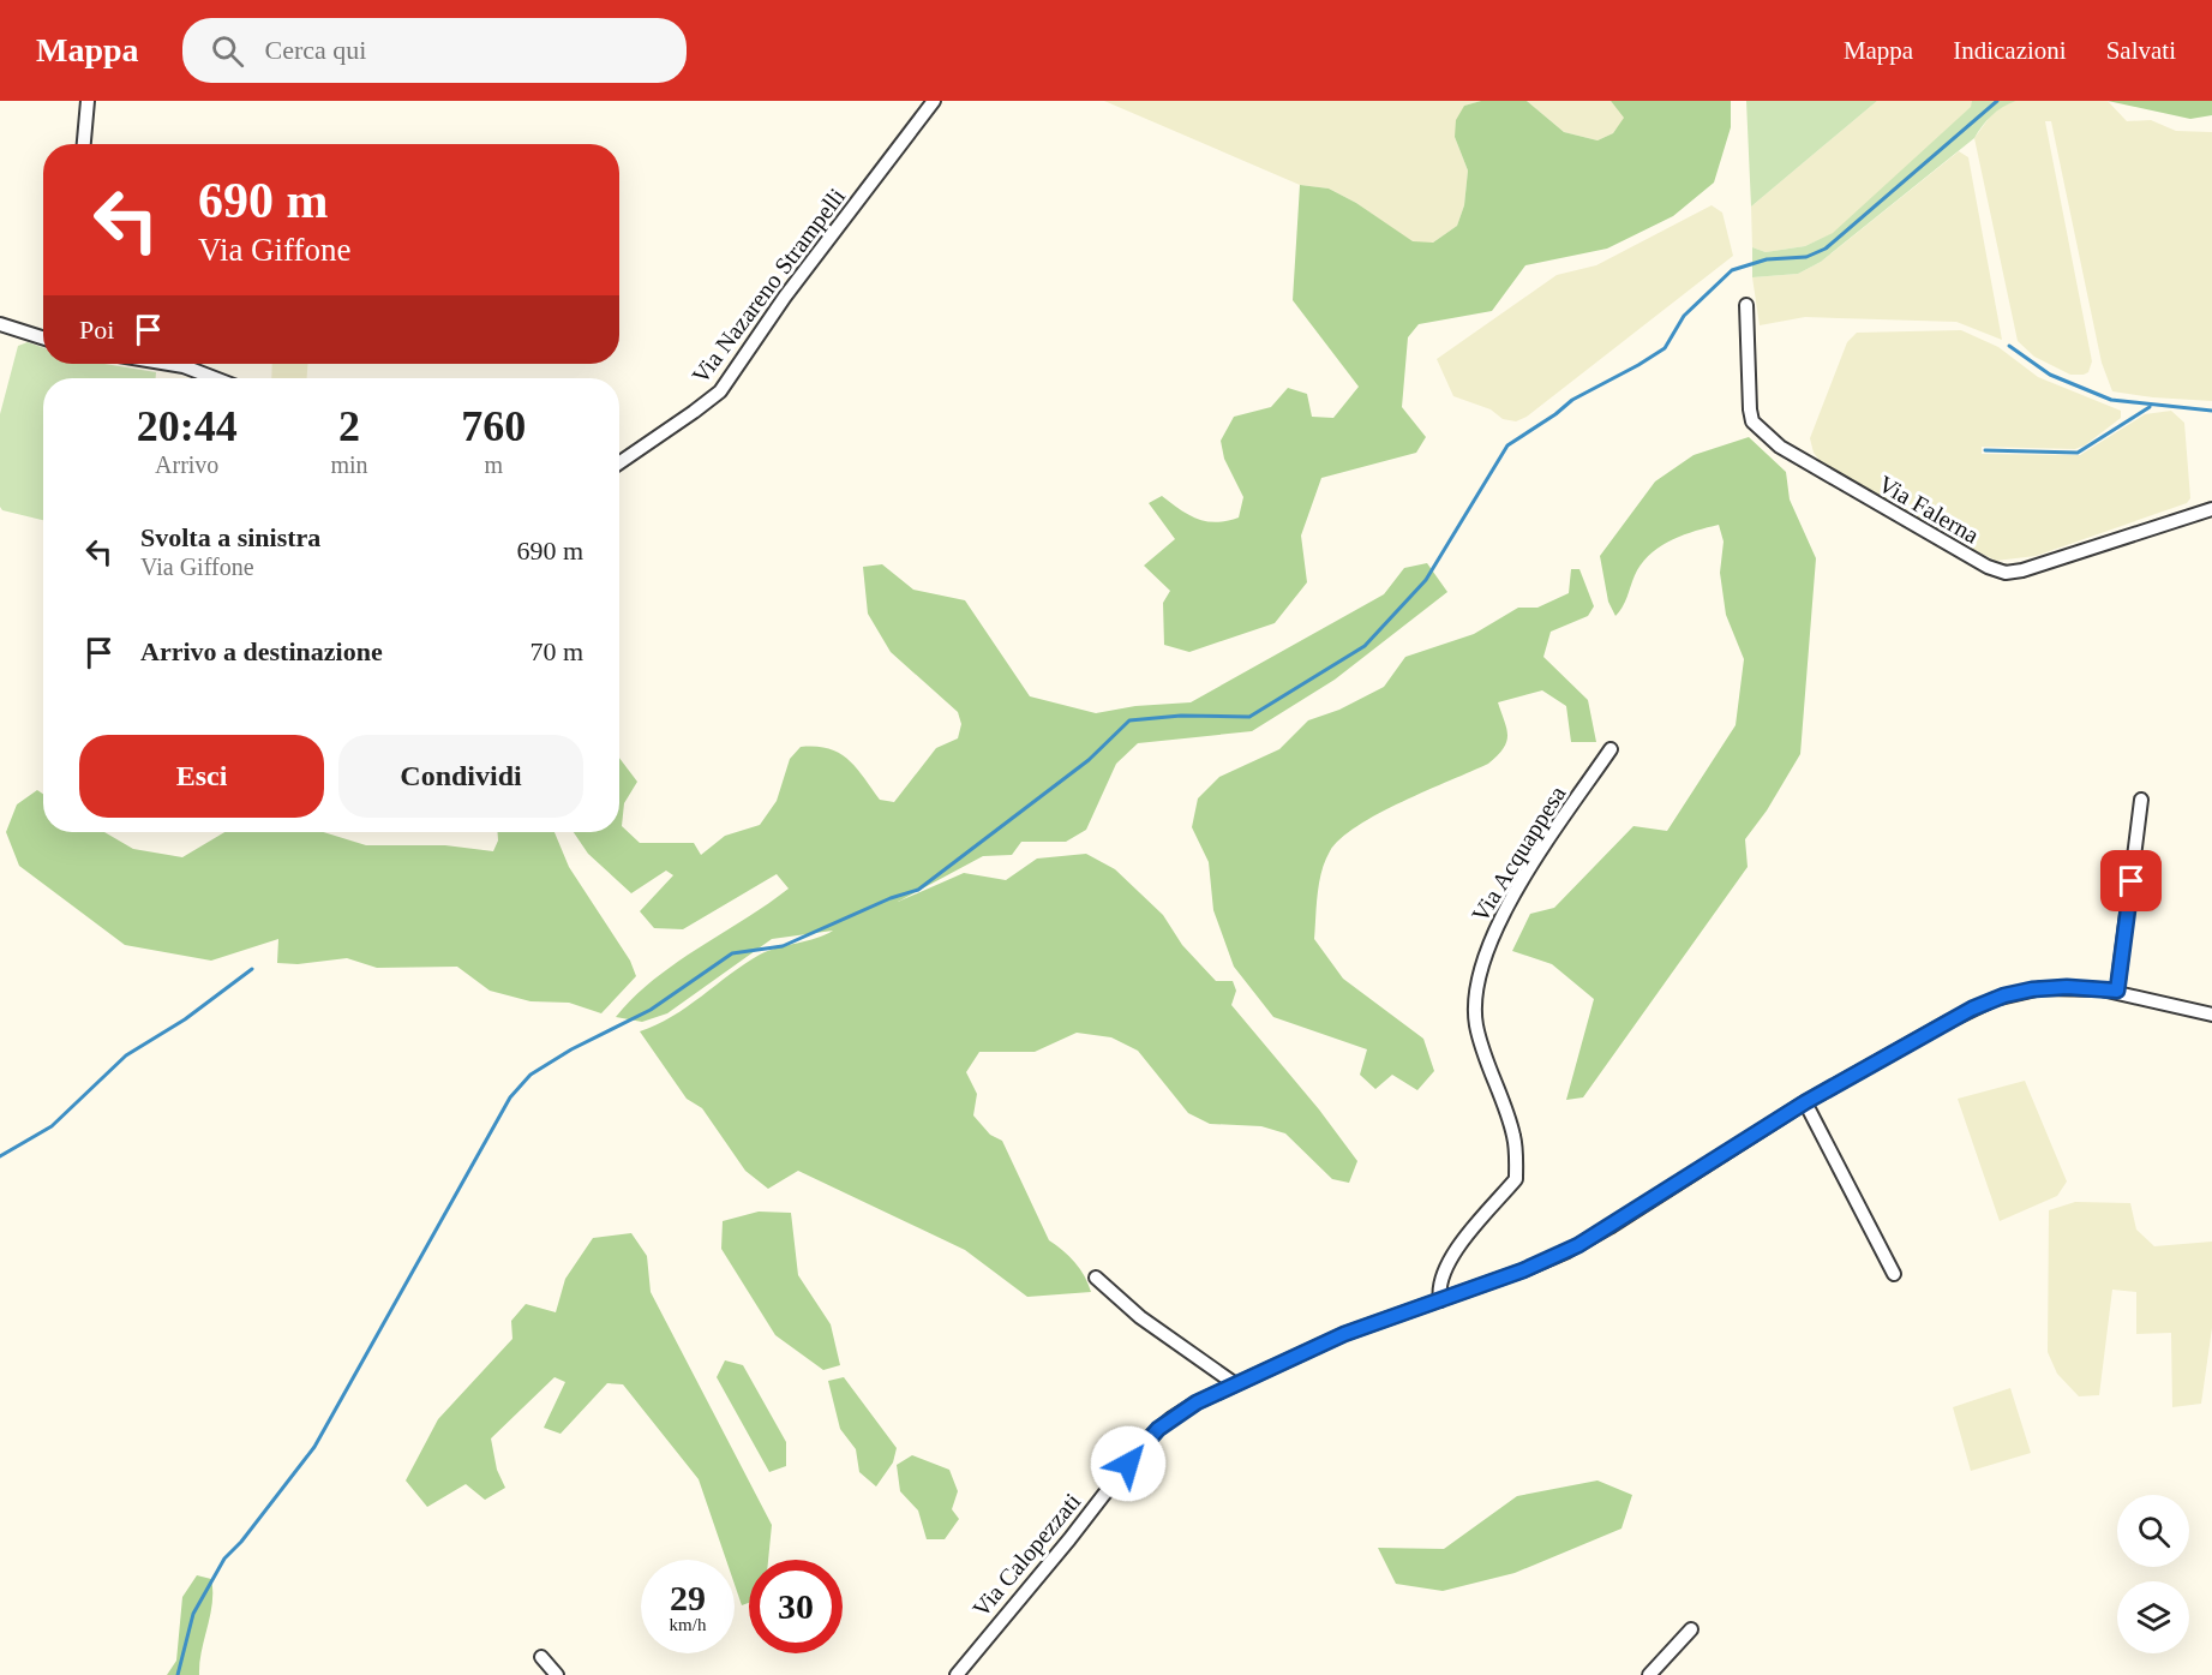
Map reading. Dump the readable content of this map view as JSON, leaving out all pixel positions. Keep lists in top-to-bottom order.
{
  "streets": {
    "street": [
      "Via Nazareno Strampelli",
      "Via Falerna",
      "Via Acquappesa",
      "Via Calopezzati"
    ]
  },
  "crossings": [
    ["Via Acquappesa", "Via Calopezzati"]
  ],
  "page": {
    "header": "Mappa",
    "search": "Cerca qui",
    "nav": ["Mappa", "Indicazioni", "Salvati"],
    "turn": ["690 m", "Via Giffone"],
    "then": "Poi",
    "eta": [
      "20:44",
      "Arrivo",
      "2",
      "min",
      "760",
      "m"
    ],
    "list": [
      {
        "name": "Svolta a sinistra",
        "note": "Via Giffone",
        "value": "690 m"
      },
      {
        "name": "Arrivo a destinazione",
        "value": "70 m"
      }
    ],
    "buttons": ["Esci", "Condividi"],
    "speed": "29 km/h",
    "limit": "30"
  }
}
